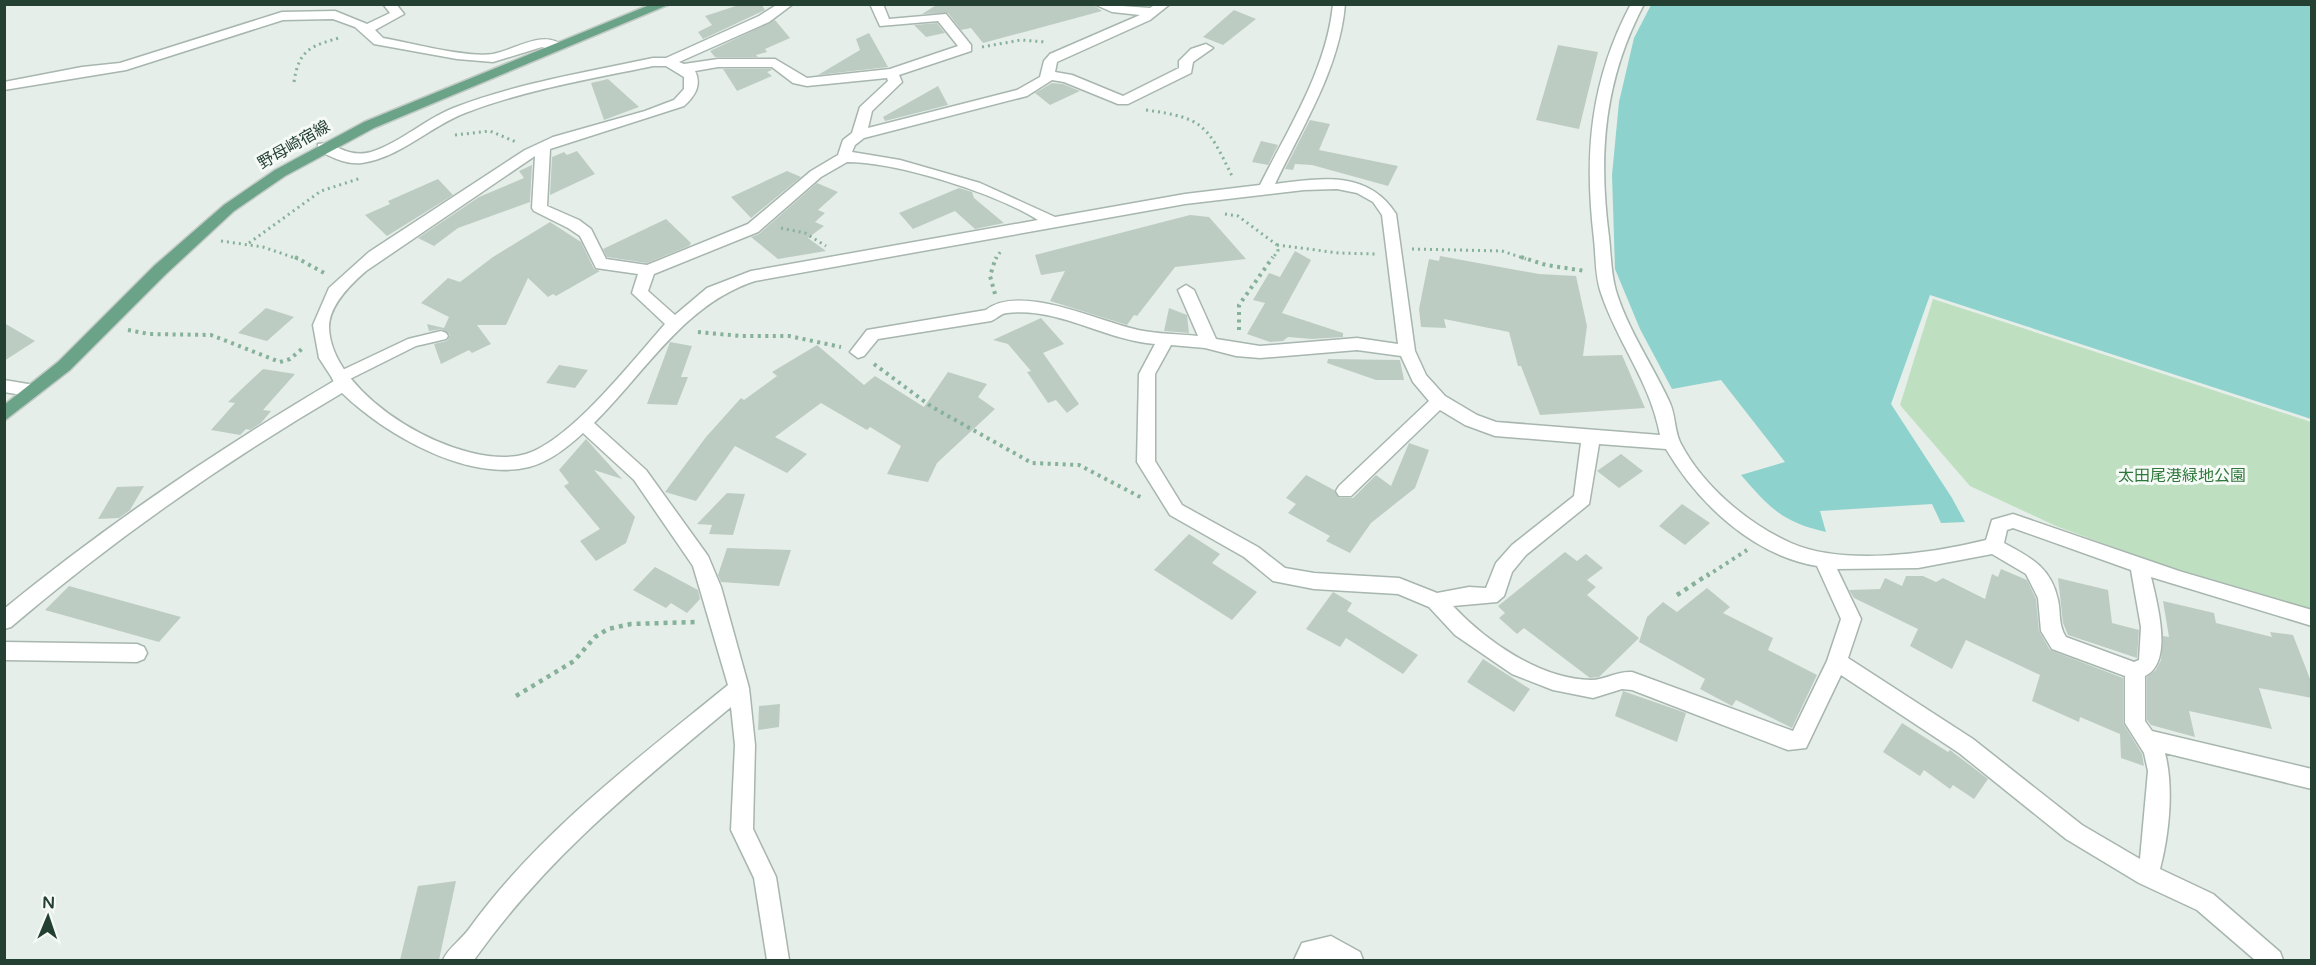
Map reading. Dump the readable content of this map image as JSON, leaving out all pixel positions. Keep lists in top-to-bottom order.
{
  "streets": {
    "main road": ["野母崎宿線"]
  },
  "parks": ["太田尾港緑地公園"],
  "north": "top"
}
